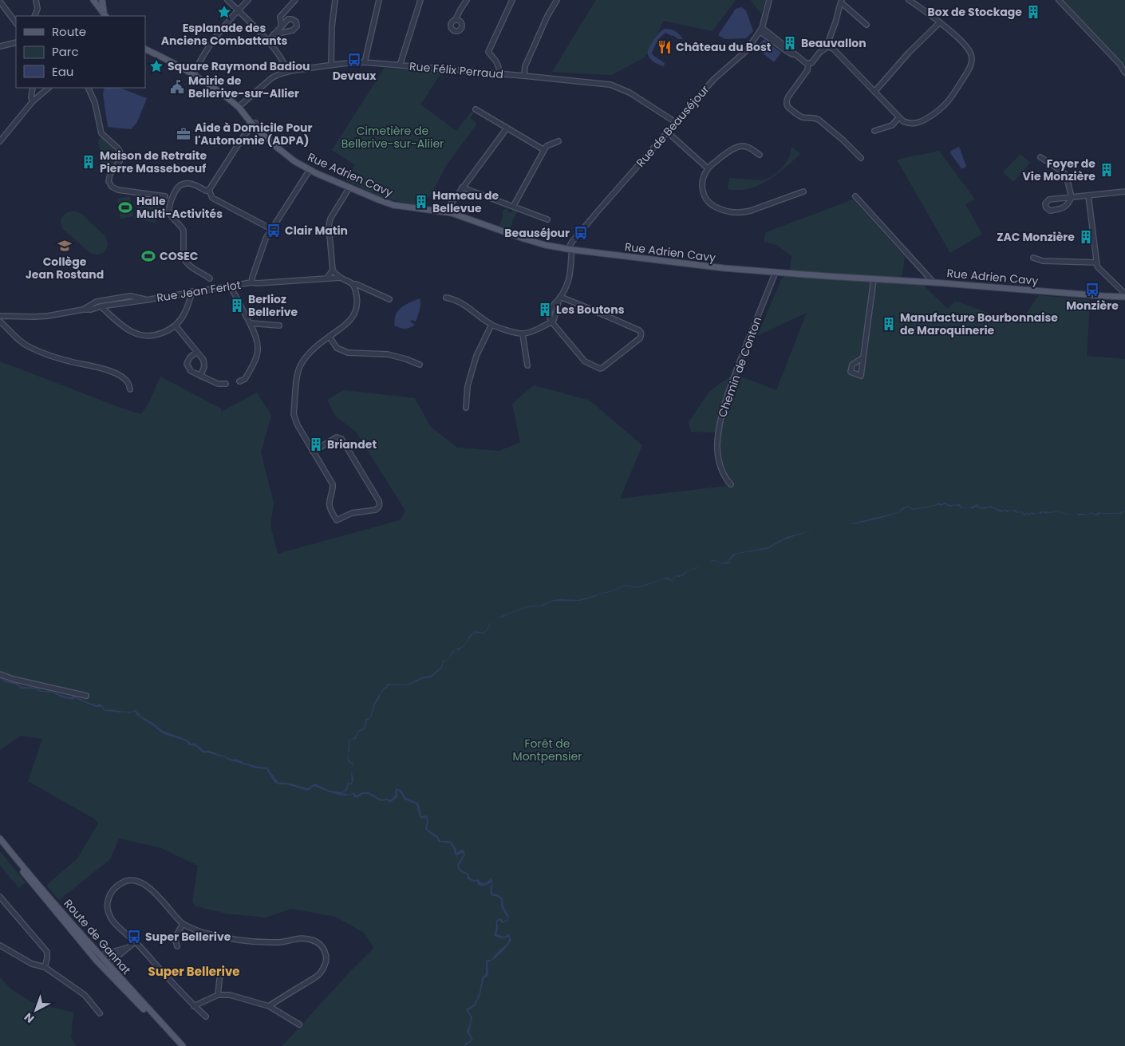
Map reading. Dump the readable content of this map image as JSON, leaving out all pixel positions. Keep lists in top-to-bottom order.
{
  "streets": {
    "main road": ["Rue Adrien Cavy", "Route de Gannat"],
    "street": [
      "Rue Félix Perraud",
      "Rue de Beauséjour",
      "Rue Jean Ferlot",
      "Chemin de Conton"
    ]
  },
  "crossings": [
    ["Rue Félix Perraud", "Rue de Beauséjour"],
    ["Rue Félix Perraud", "Rue Adrien Cavy"],
    ["Rue de Beauséjour", "Rue Adrien Cavy"],
    ["Rue Adrien Cavy", "Chemin de Conton"]
  ],
  "districts": ["Super Bellerive"],
  "parks": ["Cimetière de Bellerive-sur-Aliier", "Forêt de Montpensier"],
  "places": {
    "place": ["Esplanade des Anciens Combattants", "Square Raymond Badiou"],
    "building": [
      "Box de Stockage",
      "Beauvallon",
      "Maison de Retraite Pierre Masseboeuf",
      "Foyer de Vie Monzière",
      "Hameau de Bellevue",
      "ZAC Monzière",
      "Berlioz Bellerive",
      "Les Boutons",
      "Manufacture Bourbonnaise de Maroquinerie",
      "Briandet"
    ],
    "restaurant": ["Château du Bost"],
    "bus stop": [
      "Devaux",
      "Clair Matin",
      "Beauséjour",
      "Monzière",
      "Super Bellerive"
    ],
    "public building": ["Mairie de Bellerive-sur-Allier"],
    "office": ["Aide à Domicile Pour l'Autonomie (ADPA)"],
    "sports": ["Halle Multi-Activités", "COSEC"],
    "school or university": ["Collège Jean Rostand"]
  },
  "legend": ["Route", "Parc", "Eau"],
  "north": "bottom left"
}
